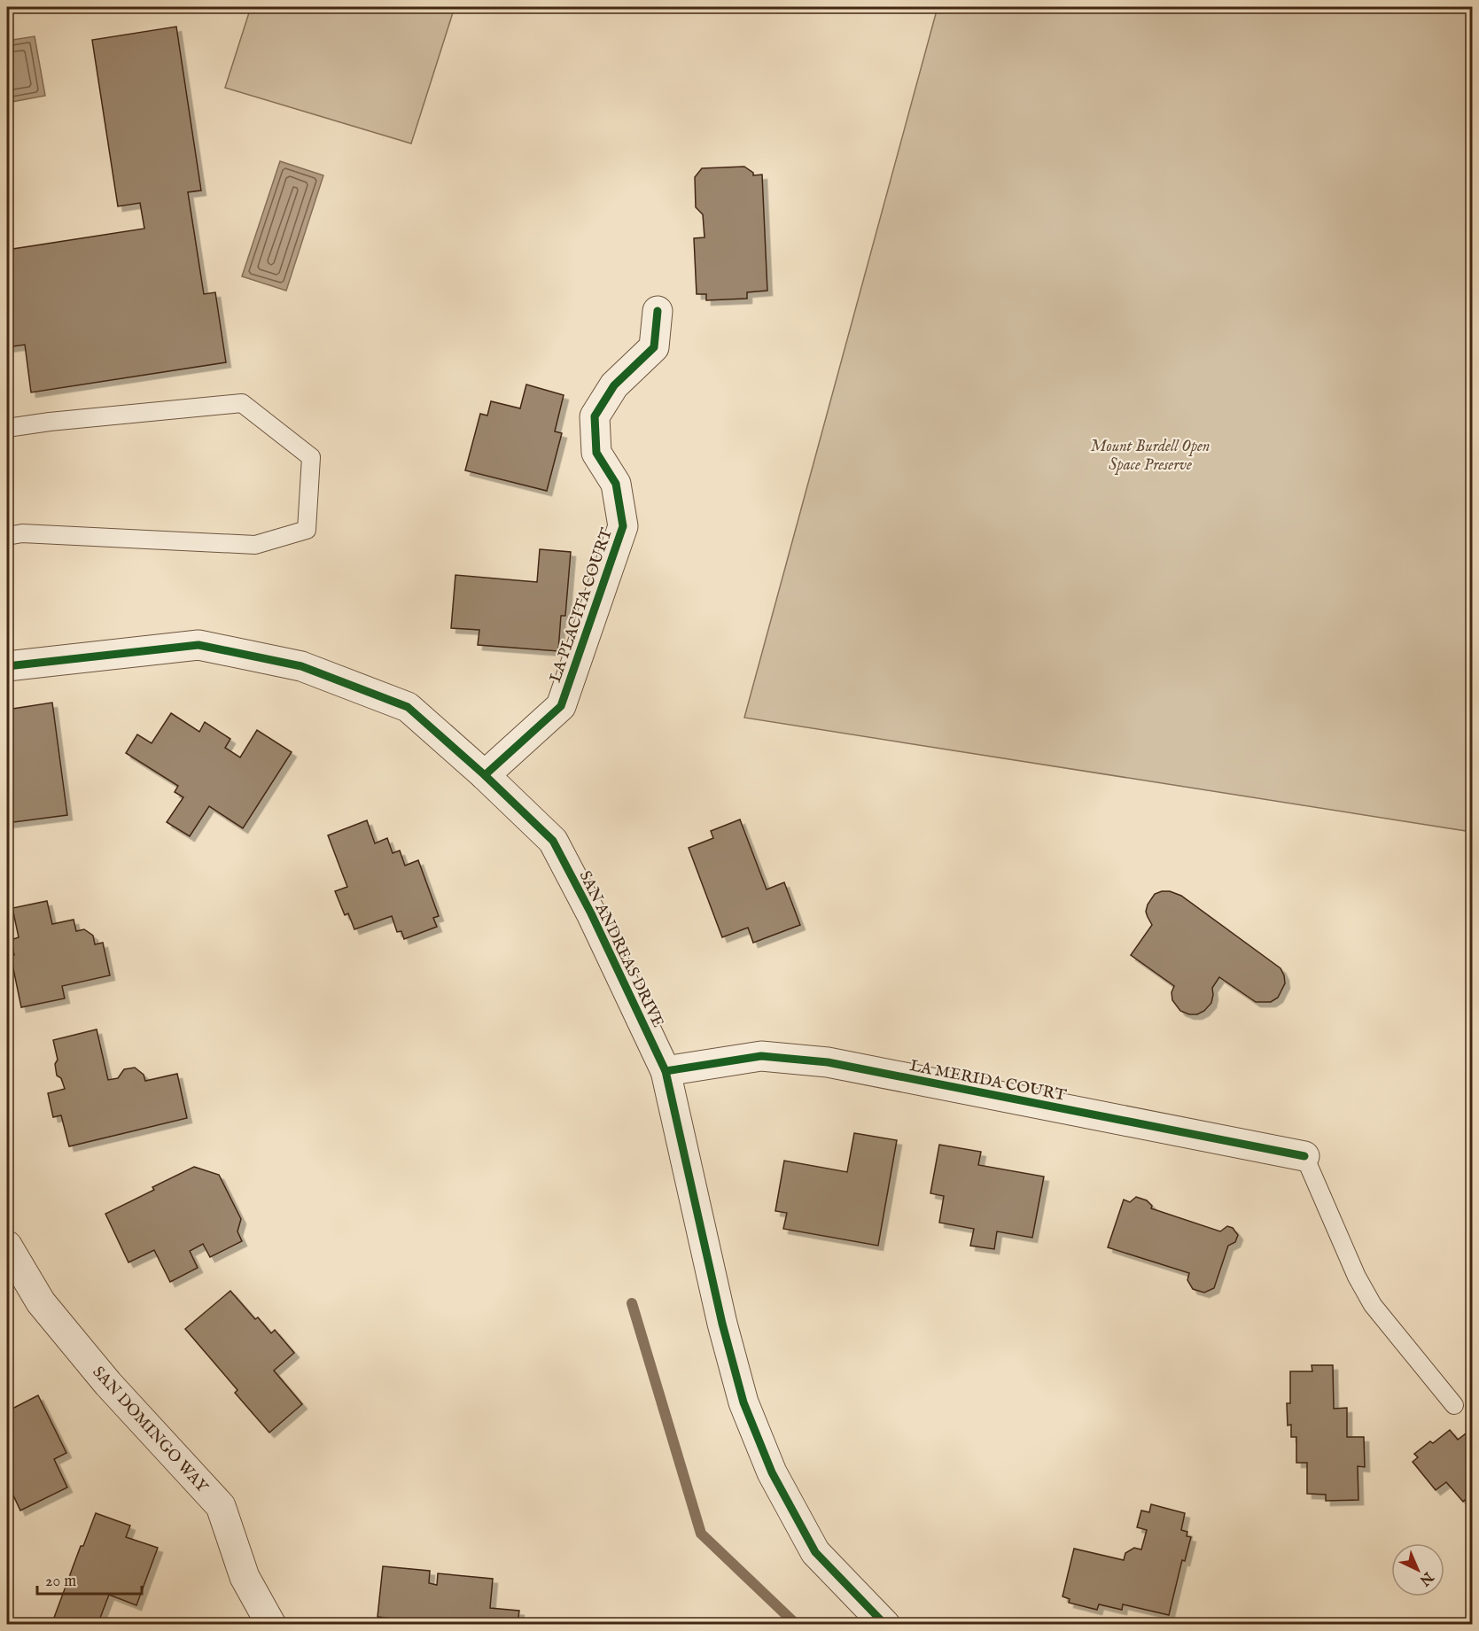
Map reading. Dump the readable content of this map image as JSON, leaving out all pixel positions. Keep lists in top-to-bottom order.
{
  "streets": {
    "street": [
      "LA PLACITA COURT",
      "SAN ANDREAS DRIVE",
      "LA MERIDA COURT",
      "SAN DOMINGO WAY"
    ]
  },
  "crossings": [
    ["LA PLACITA COURT", "SAN ANDREAS DRIVE"],
    ["SAN ANDREAS DRIVE", "LA MERIDA COURT"]
  ],
  "parks": ["Mount Burdell Open Space Preserve"],
  "scale_bar": "20 m",
  "north": "bottom right"
}
